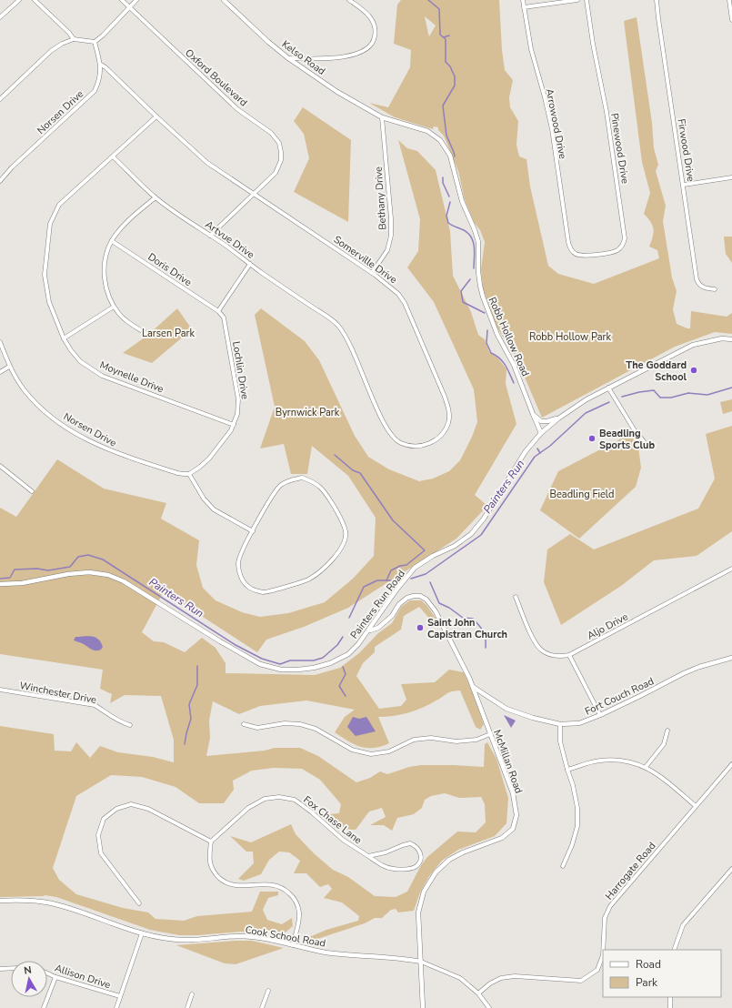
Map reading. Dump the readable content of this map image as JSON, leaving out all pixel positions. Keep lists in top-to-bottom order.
{
  "streets": {
    "street": [
      "Kelso Road",
      "Oxford Boulevard",
      "Norsen Drive",
      "Arrowood Drive",
      "Pinewood Drive",
      "Firwood Drive",
      "Bethany Drive",
      "Artvue Drive",
      "Somerville Drive",
      "Doris Drive",
      "Robb Hollow Road",
      "Lochlin Drive",
      "Moynelle Drive",
      "Painters Run Road",
      "Aljo Drive",
      "Winchester Drive",
      "Fort Couch Road",
      "McMillan Road",
      "Fox Chase Lane",
      "Harrogate Road",
      "Cook School Road",
      "Allison Drive"
    ]
  },
  "crossings": [
    ["Kelso Road", "Bethany Drive"],
    ["Kelso Road", "Robb Hollow Road"],
    ["Oxford Boulevard", "Somerville Drive"],
    ["Norsen Drive", "Somerville Drive"],
    ["Norsen Drive", "Lochlin Drive"],
    ["Arrowood Drive", "Pinewood Drive"],
    ["Bethany Drive", "Somerville Drive"],
    ["Bethany Drive", "Robb Hollow Road"],
    ["Artvue Drive", "Somerville Drive"],
    ["Artvue Drive", "Moynelle Drive"],
    ["Somerville Drive", "Moynelle Drive"],
    ["Doris Drive", "Lochlin Drive"],
    ["Robb Hollow Road", "Painters Run Road"],
    ["Lochlin Drive", "Moynelle Drive"],
    ["Painters Run Road", "McMillan Road"],
    ["Fort Couch Road", "McMillan Road"],
    ["McMillan Road", "Cook School Road"]
  ],
  "water": ["Painters Run"],
  "parks": [
    "Larsen Park",
    "Robb Hollow Park",
    "Byrnwick Park",
    "Beadling Field"
  ],
  "places": ["The Goddard School", "Beadling Sports Club", "Saint John Capistran Church"],
  "legend": ["Road", "Park"],
  "north": "top"
}
